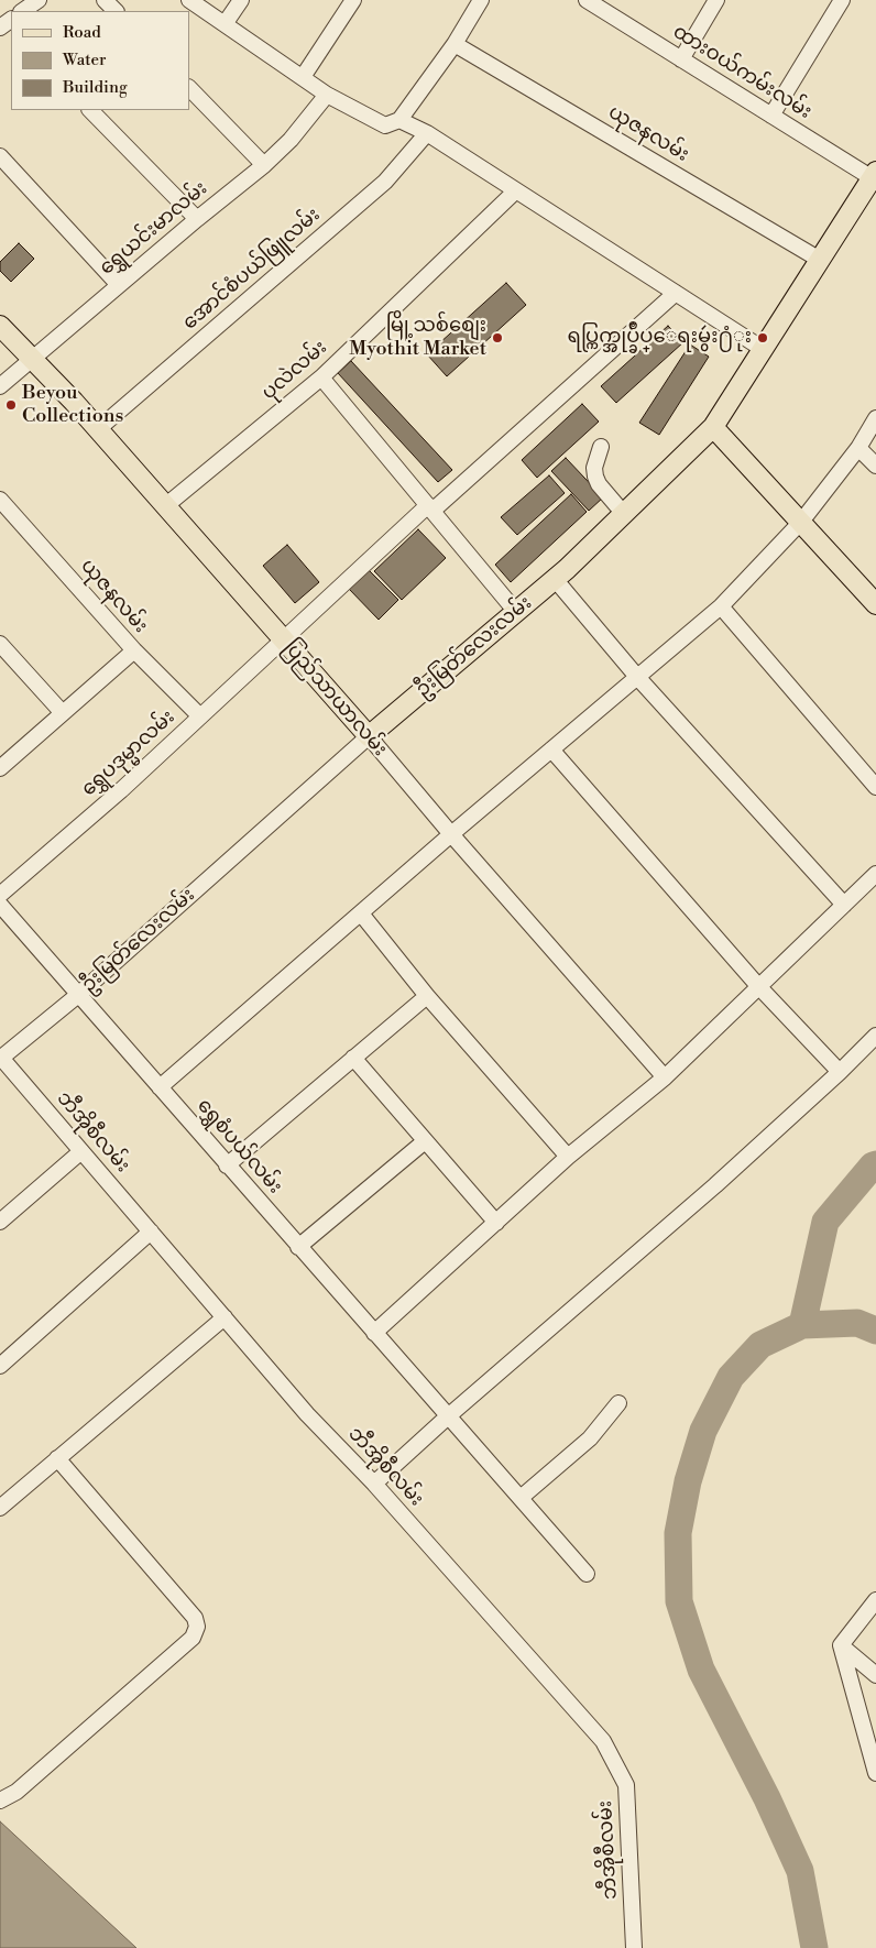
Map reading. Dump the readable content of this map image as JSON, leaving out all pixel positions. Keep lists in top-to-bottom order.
{
  "streets": {
    "main road": ["ဦးမြတ်လေးလမ်း", "ပြည်သာယာလမ်း"],
    "street": [
      "ထားဝယ်ကမ်းလမ်း",
      "ယုဇနလမ်း",
      "ရွှေယင်းမာလမ်း",
      "အောင်စံပယ်ဖြူလမ်း",
      "ပုလဲလမ်း",
      "ရွှေပဒုမ္မာလမ်း",
      "ဘီအိုစီလမ်း",
      "ရွှေစံပယ်လမ်း"
    ]
  },
  "crossings": [
    ["ထားဝယ်ကမ်းလမ်း", "ဦးမြတ်လေးလမ်း"],
    ["ယုဇနလမ်း", "ဦးမြတ်လေးလမ်း"],
    ["ယုဇနလမ်း", "ရွှေပဒုမ္မာလမ်း"],
    ["ရွှေယင်းမာလမ်း", "ပြည်သာယာလမ်း"],
    ["အောင်စံပယ်ဖြူလမ်း", "ပြည်သာယာလမ်း"],
    ["ပုလဲလမ်း", "ပြည်သာယာလမ်း"],
    ["ဦးမြတ်လေးလမ်း", "ပြည်သာယာလမ်း"],
    ["ဦးမြတ်လေးလမ်း", "ဘီအိုစီလမ်း"],
    ["ဦးမြတ်လေးလမ်း", "ရွှေစံပယ်လမ်း"],
    ["ပြည်သာယာလမ်း", "ရွှေပဒုမ္မာလမ်း"]
  ],
  "places": ["မြို့သစ်စျေး Myothit Market", "ရပ္ကြက္အုပ္ခ်ဳပ္ေရးမွဴး႐ံုး", "Beyou Collections"],
  "legend": ["Road", "Water", "Building"]
}
